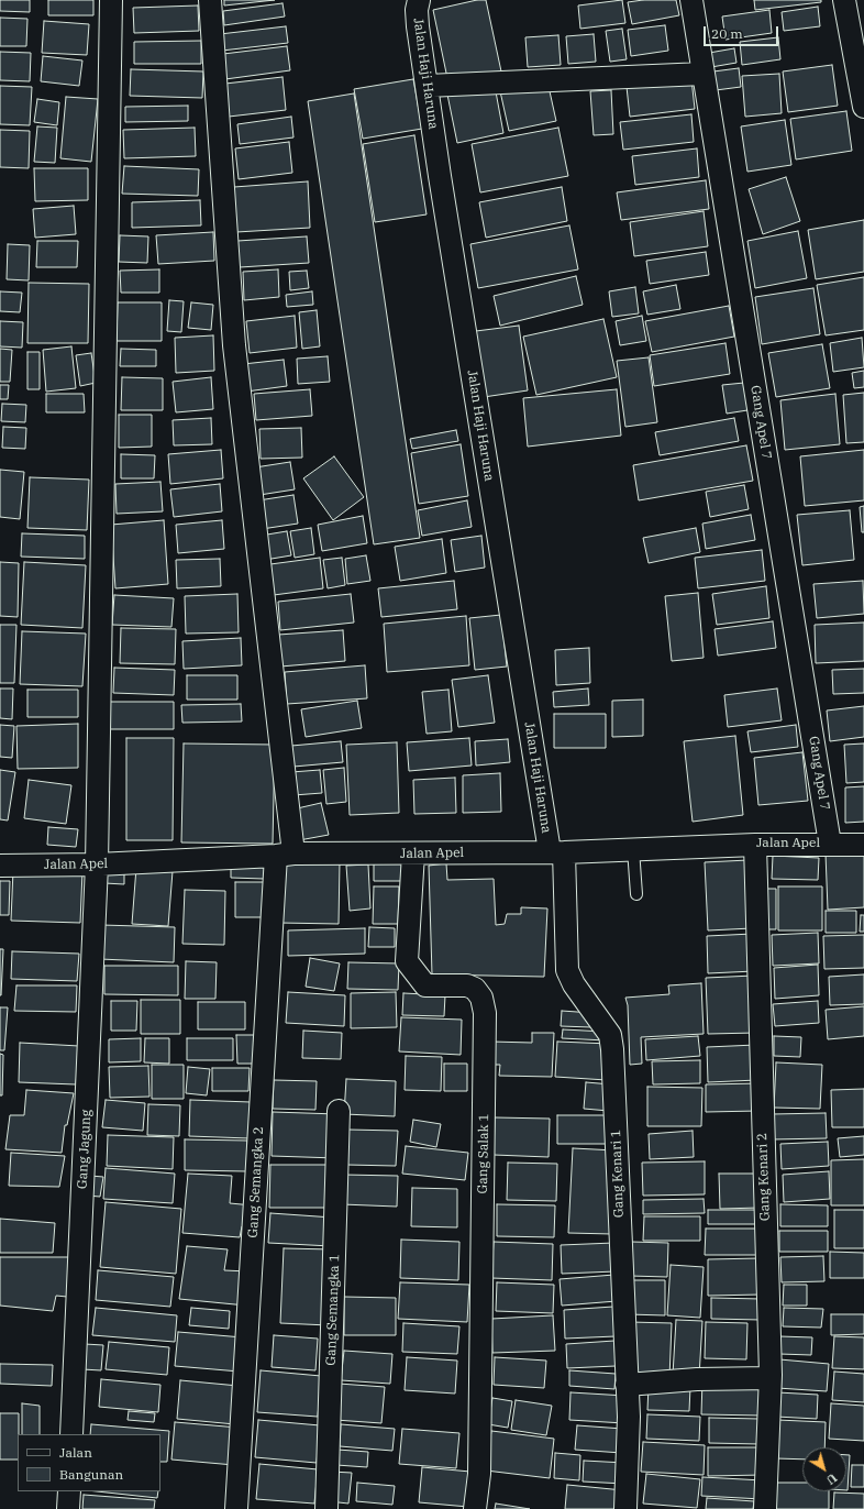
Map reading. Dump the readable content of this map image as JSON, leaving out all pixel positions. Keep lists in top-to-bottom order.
{
  "streets": {
    "street": [
      "Jalan Haji Haruna",
      "Gang Apel 7",
      "Jalan Apel",
      "Gang Jagung",
      "Gang Salak 1",
      "Gang Kenari 1",
      "Gang Kenari 2",
      "Gang Semangka 2",
      "Gang Semangka 1"
    ]
  },
  "crossings": [
    ["Jalan Haji Haruna", "Jalan Apel"],
    ["Jalan Haji Haruna", "Gang Kenari 1"],
    ["Gang Apel 7", "Jalan Apel"],
    ["Jalan Apel", "Gang Jagung"],
    ["Jalan Apel", "Gang Salak 1"],
    ["Jalan Apel", "Gang Kenari 1"],
    ["Jalan Apel", "Gang Kenari 2"],
    ["Jalan Apel", "Gang Semangka 2"]
  ],
  "legend": ["Jalan", "Bangunan"],
  "scale_bar": "20 m",
  "north": "bottom right"
}
